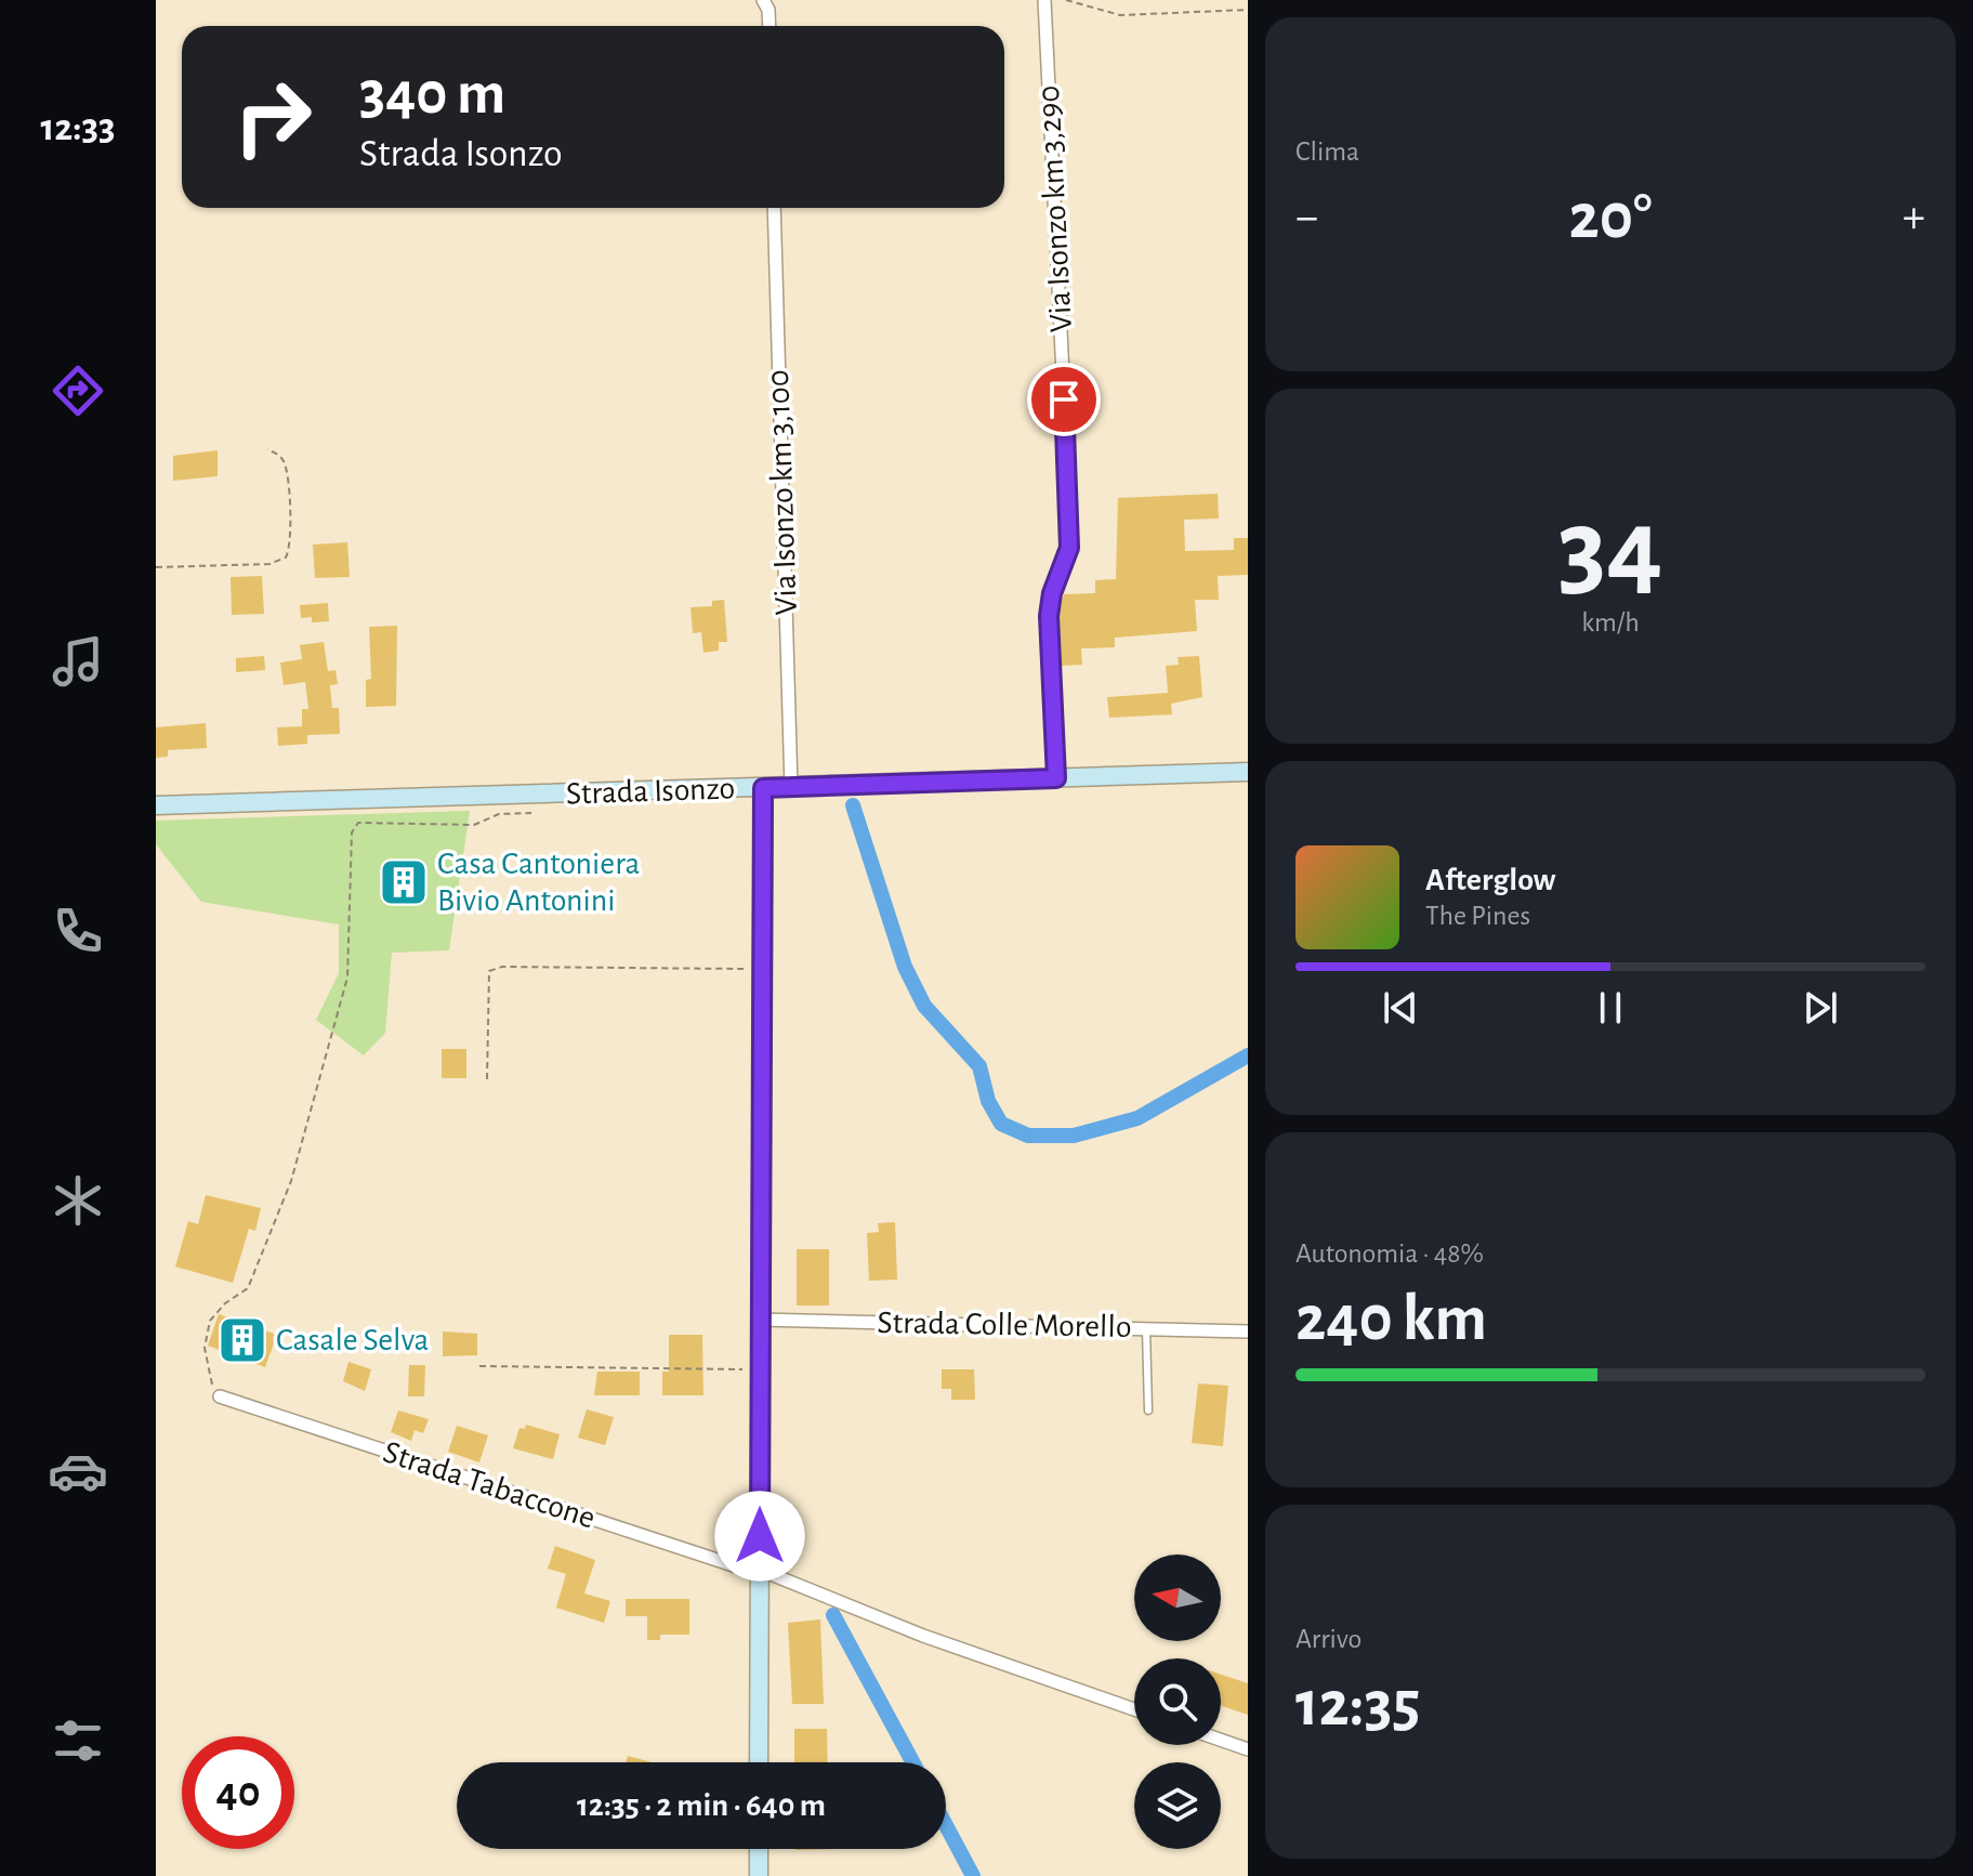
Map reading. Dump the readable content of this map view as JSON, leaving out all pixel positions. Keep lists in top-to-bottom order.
{
  "streets": {
    "main road": ["Strada Isonzo"],
    "street": [
      "Via Isonzo km 3,290",
      "Via Isonzo km 3,100",
      "Strada Colle Morello",
      "Strada Tabaccone"
    ]
  },
  "crossings": [
    ["Via Isonzo km 3,290", "Strada Isonzo"],
    ["Via Isonzo km 3,100", "Strada Isonzo"]
  ],
  "places": {
    "building": ["Casa Cantoniera Bivio Antonini", "Casale Selva"]
  },
  "north": "left",
  "page": {
    "tabs": "12:33",
    "tile": [
      "Clima",
      ["34", "km/h"],
      ["Autonomia · 48%", "240 km"],
      ["Arrivo", "12:35"]
    ],
    "turn": ["340 m", "Strada Isonzo"],
    "heat": ["−", "20°", "+"],
    "song": ["Afterglow", "The Pines"],
    "limit": "40",
    "trip": "12:35 · 2 min · 640 m"
  }
}
